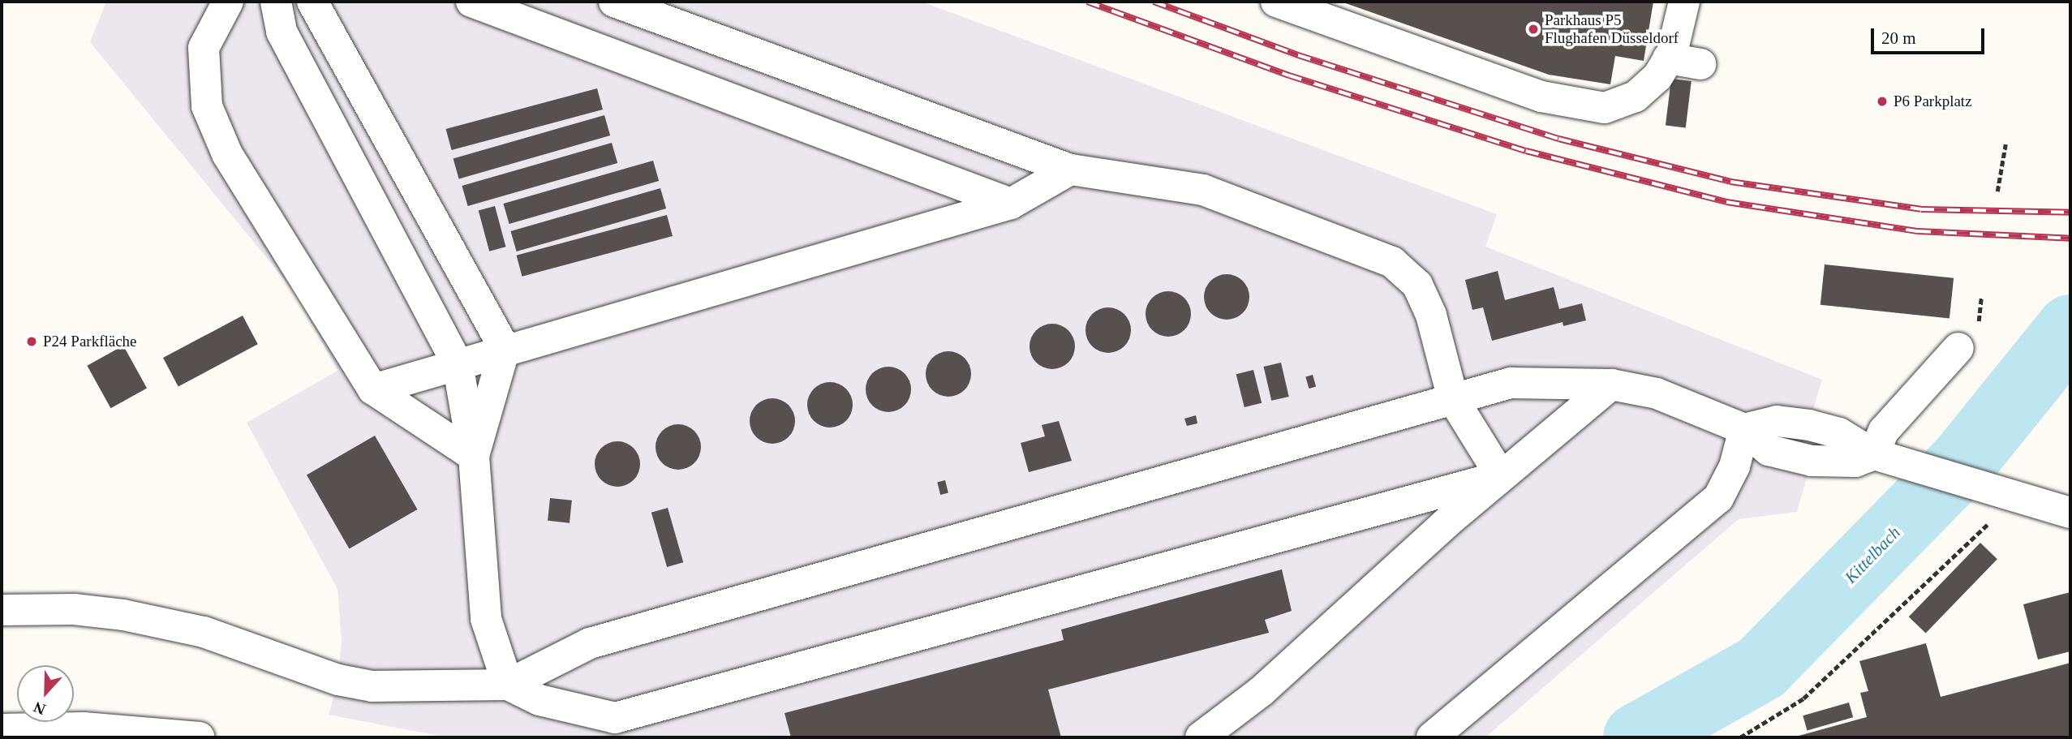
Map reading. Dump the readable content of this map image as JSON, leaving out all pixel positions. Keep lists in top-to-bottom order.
{
  "water": ["Kittelbach"],
  "places": ["Parkhaus P5 Flughafen Düsseldorf", "P6 Parkplatz", "P24 Parkfläche"],
  "scale_bar": "20 m",
  "north": "bottom"
}
